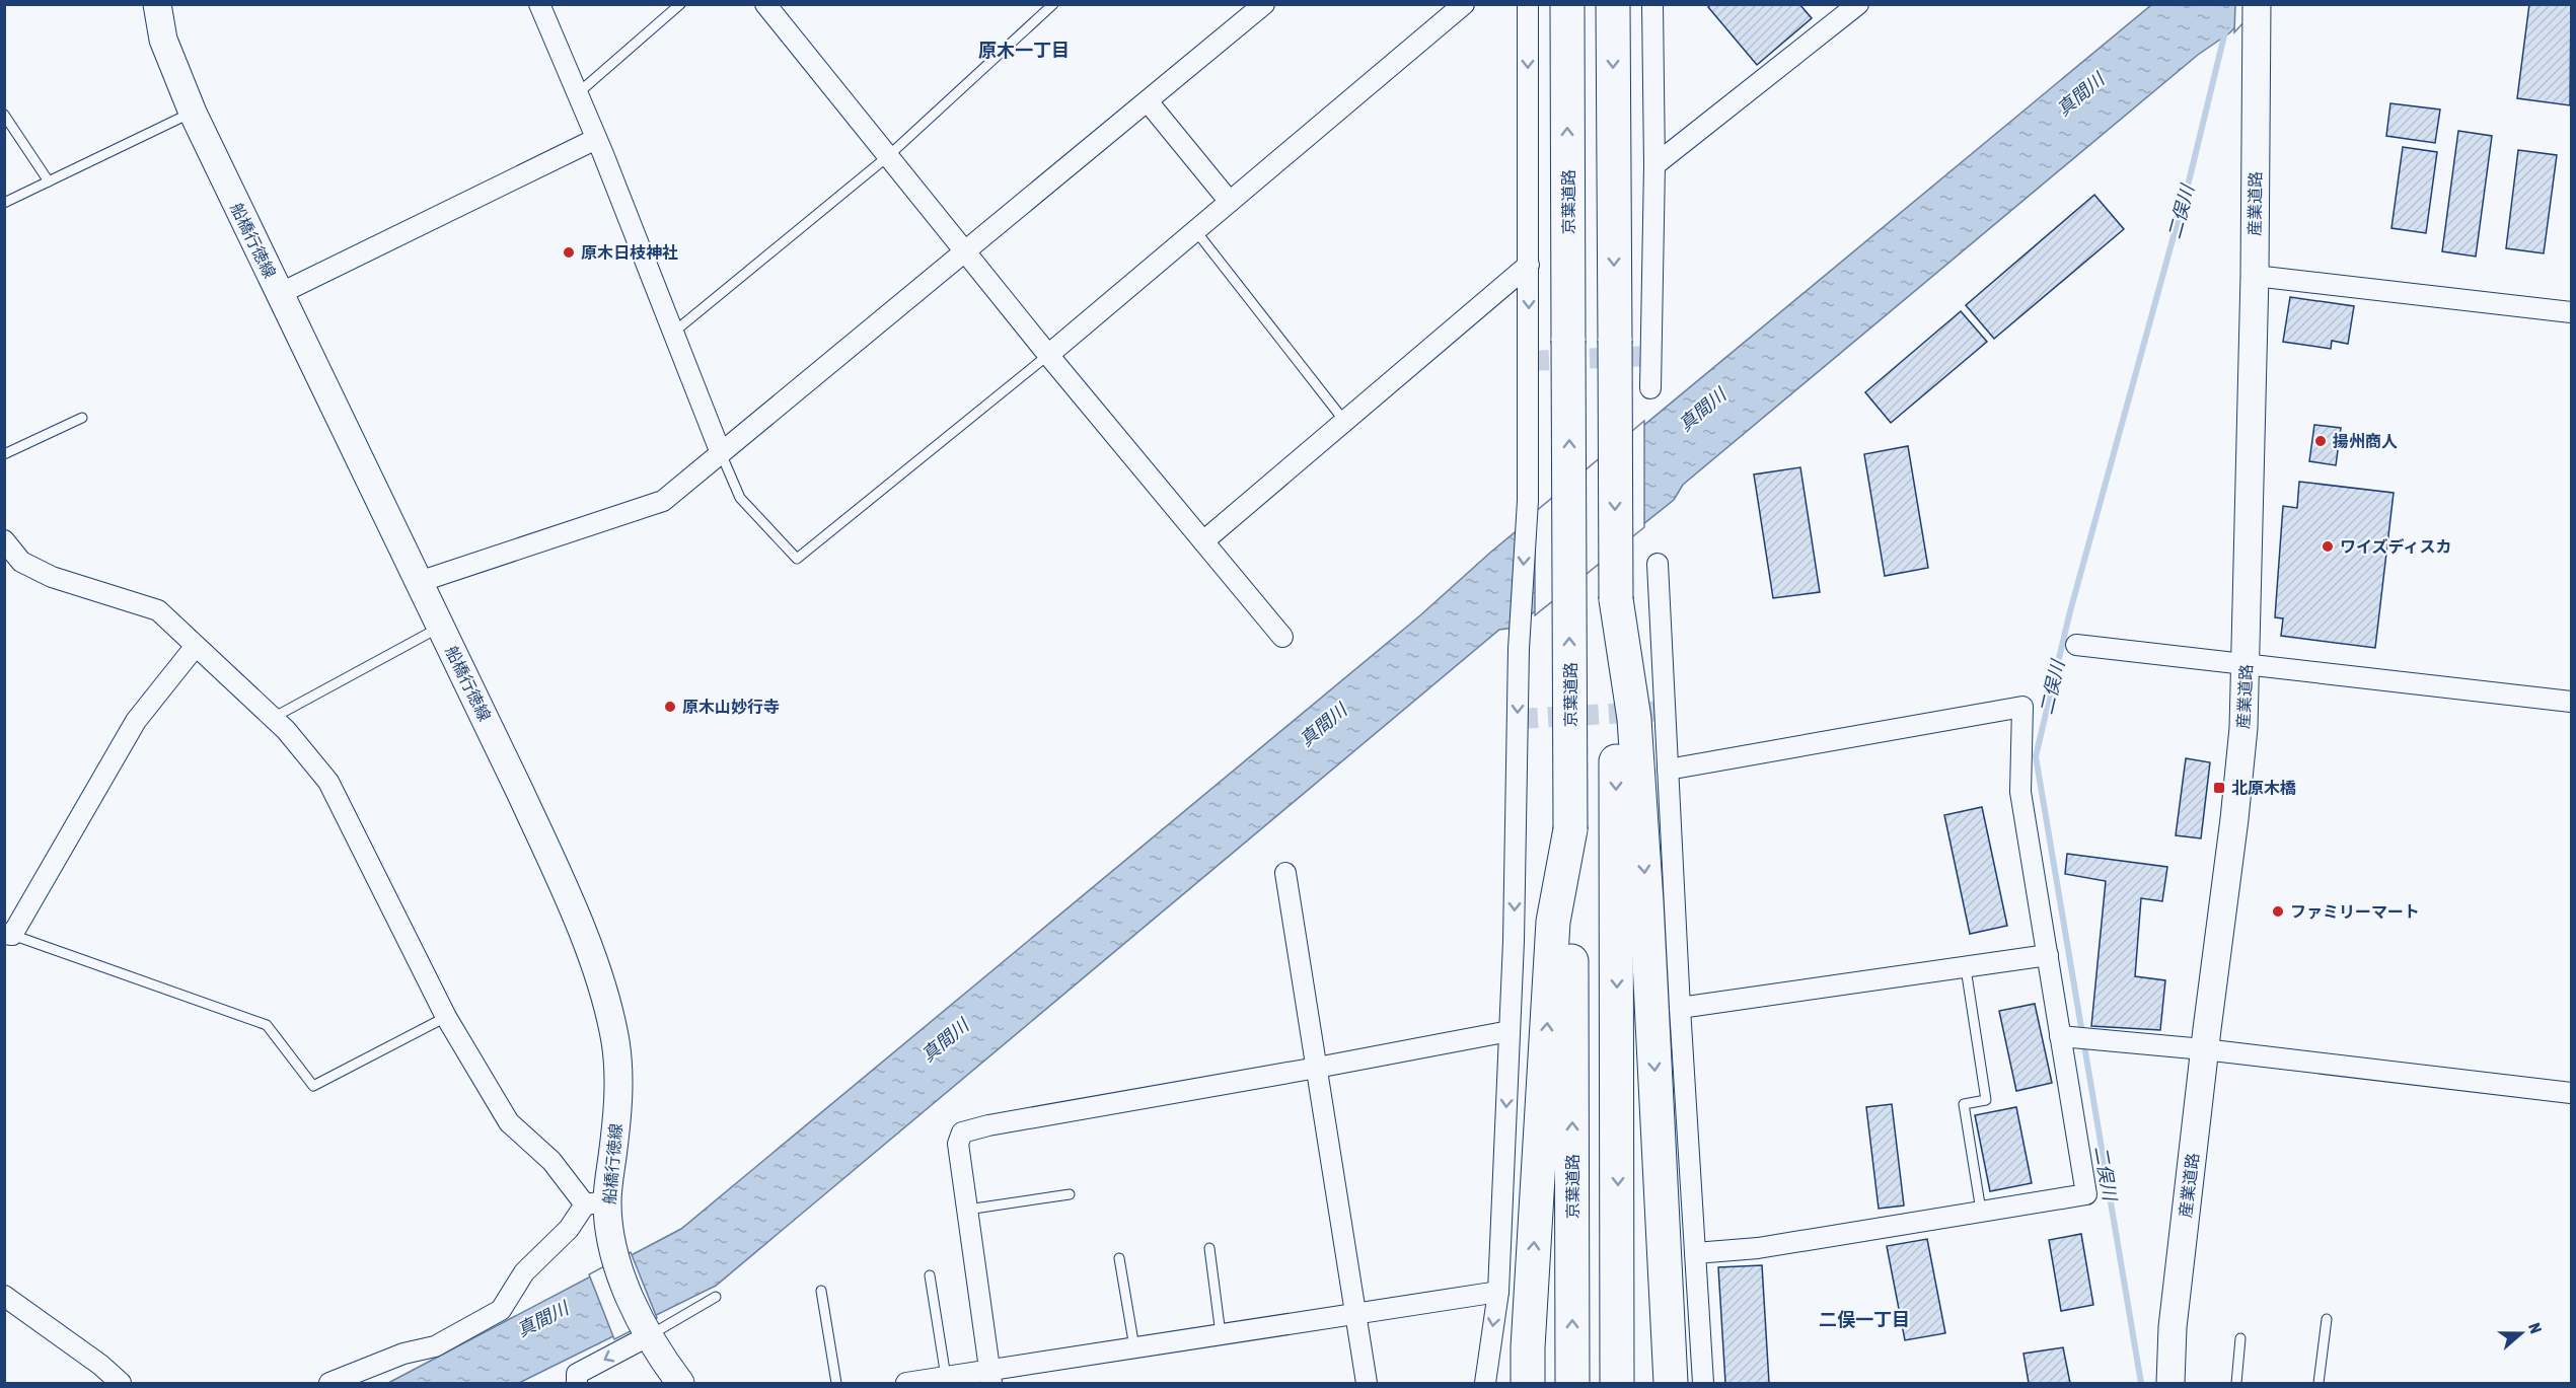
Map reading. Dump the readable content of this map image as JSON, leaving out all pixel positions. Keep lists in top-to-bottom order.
{
  "streets": {
    "highway": ["京葉道路"],
    "main road": ["産業道路", "船橋行徳線"]
  },
  "districts": ["原木一丁目", "二俣一丁目"],
  "water": ["真間川", "二俣川"],
  "places": {
    "other": [
      "原木日枝神社",
      "揚州商人",
      "ワイズディスカ",
      "原木山妙行寺",
      "ファミリーマート"
    ],
    "transit": ["北原木橋"]
  },
  "north": "right"
}
